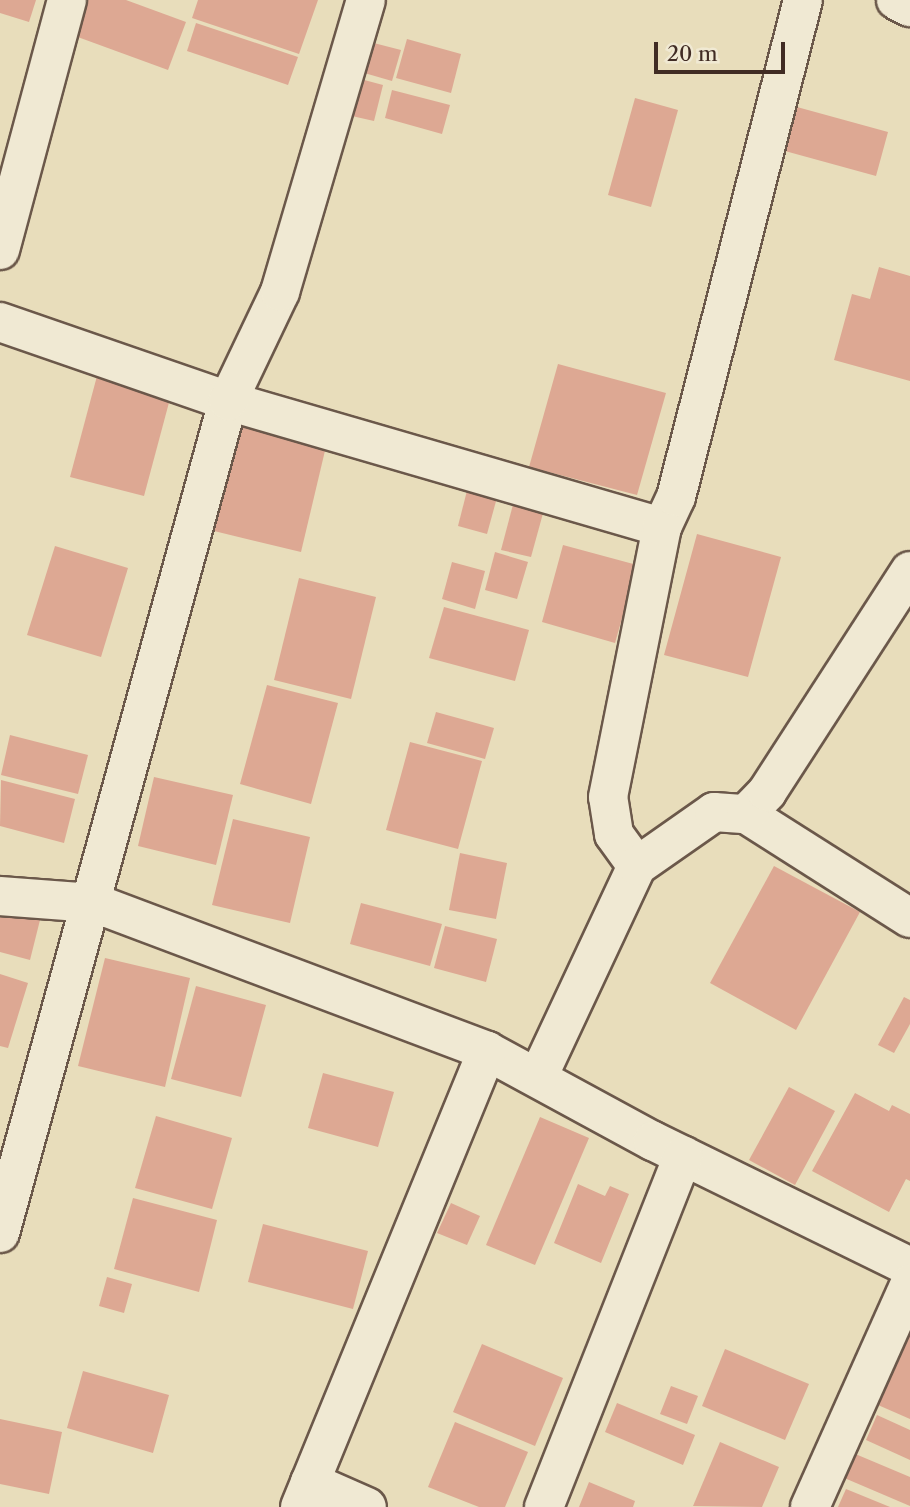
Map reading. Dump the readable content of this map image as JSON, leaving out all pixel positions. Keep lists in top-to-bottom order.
{
  "scale_bar": "20 m"
}
